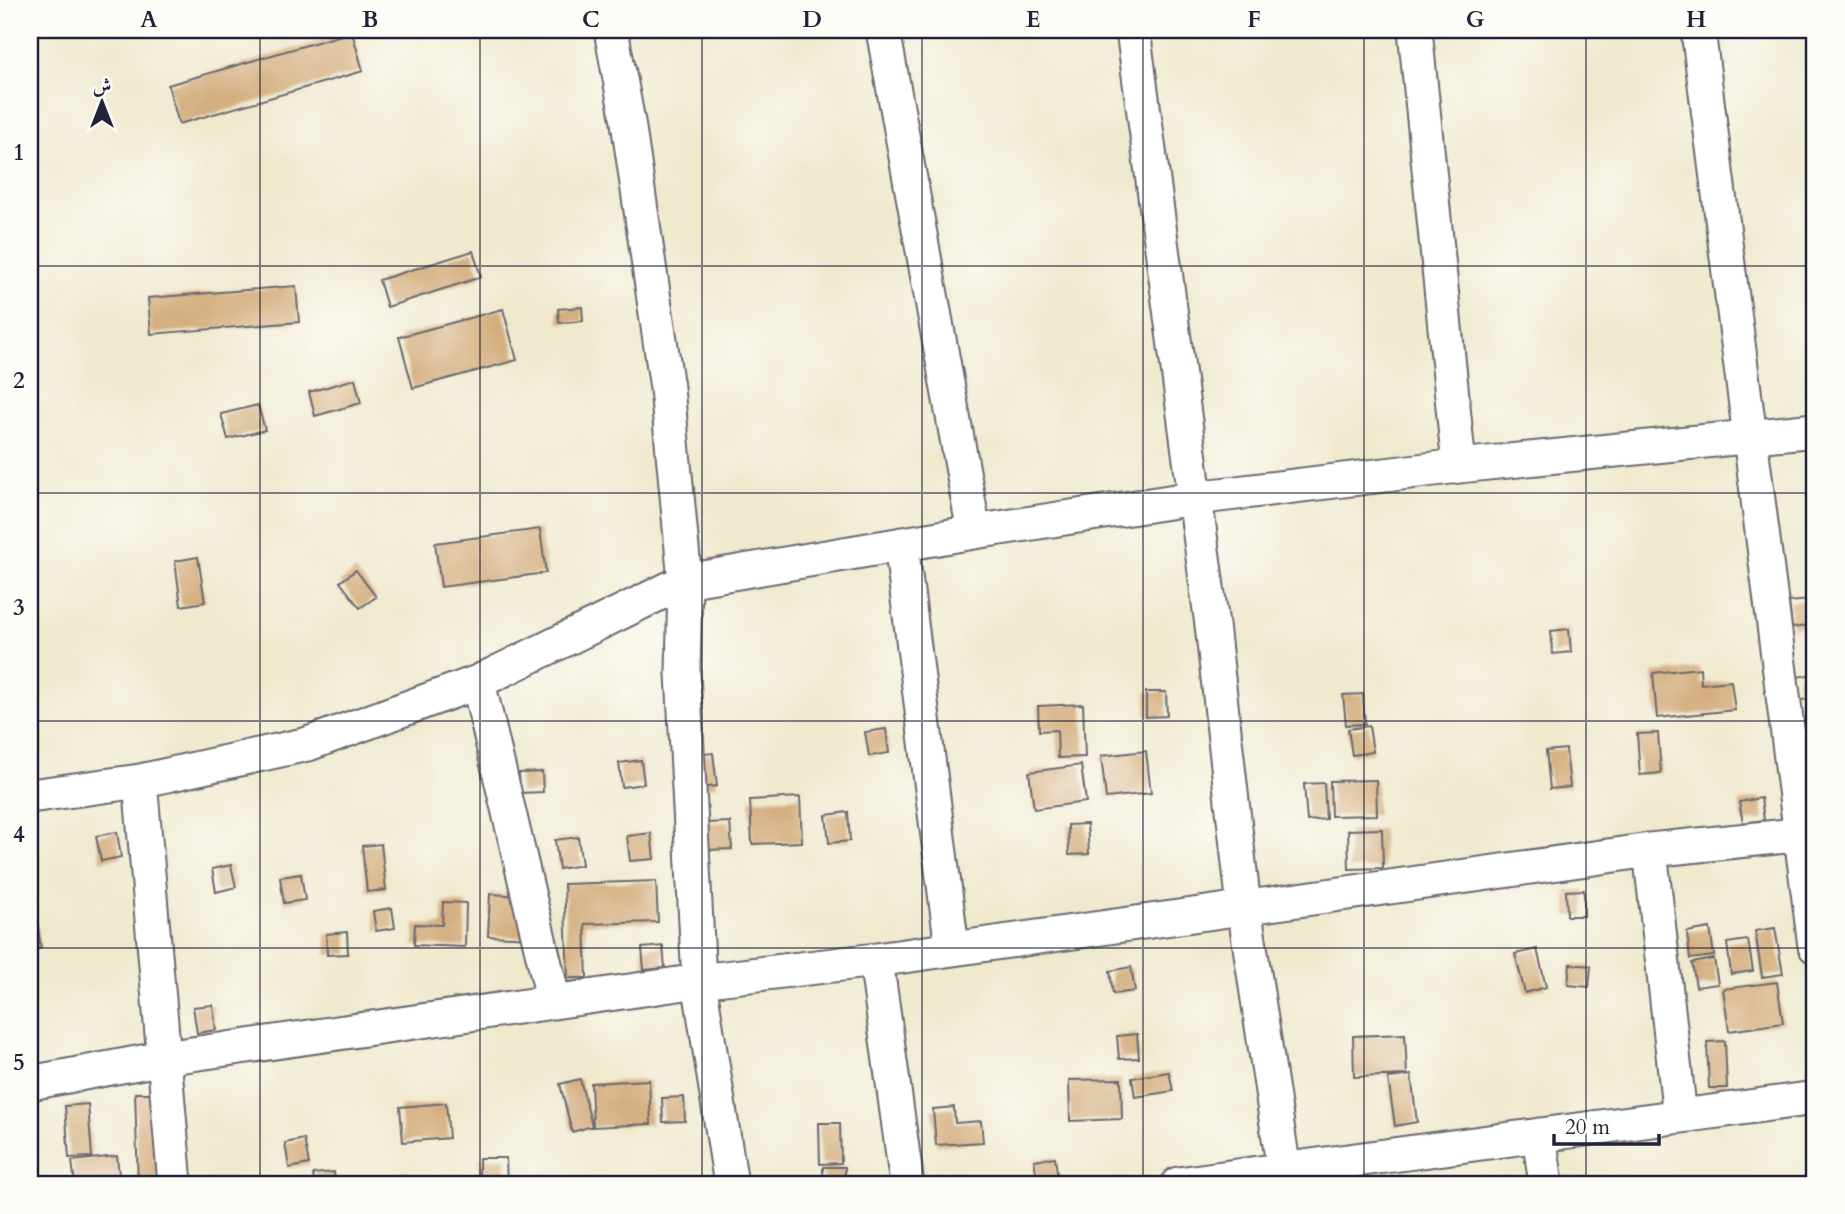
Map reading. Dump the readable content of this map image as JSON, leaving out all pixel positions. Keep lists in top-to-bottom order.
{
  "scale_bar": "20 m",
  "north": "top",
  "grid": {
    "columns": [
      "A",
      "B",
      "C",
      "D",
      "E",
      "F",
      "G",
      "H"
    ],
    "rows": [
      "1",
      "2",
      "3",
      "4",
      "5"
    ]
  }
}
